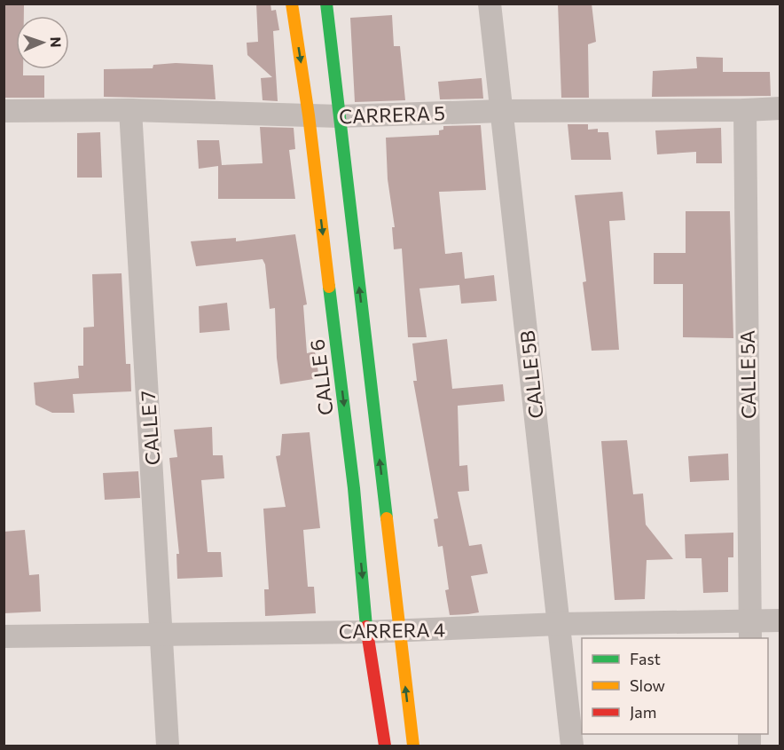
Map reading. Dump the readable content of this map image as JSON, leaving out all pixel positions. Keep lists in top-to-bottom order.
{
  "streets": {
    "street": [
      "CARRERA 5",
      "CALLE 5B",
      "CALLE 5A",
      "CALLE 6",
      "CALLE 7",
      "CARRERA 4"
    ]
  },
  "crossings": [
    ["CARRERA 5", "CALLE 5B"],
    ["CARRERA 5", "CALLE 5A"],
    ["CARRERA 5", "CALLE 6"],
    ["CARRERA 5", "CALLE 7"],
    ["CALLE 5B", "CARRERA 4"],
    ["CALLE 5A", "CARRERA 4"],
    ["CALLE 6", "CARRERA 4"],
    ["CALLE 7", "CARRERA 4"]
  ],
  "legend": ["Fast", "Slow", "Jam"],
  "north": "right"
}
